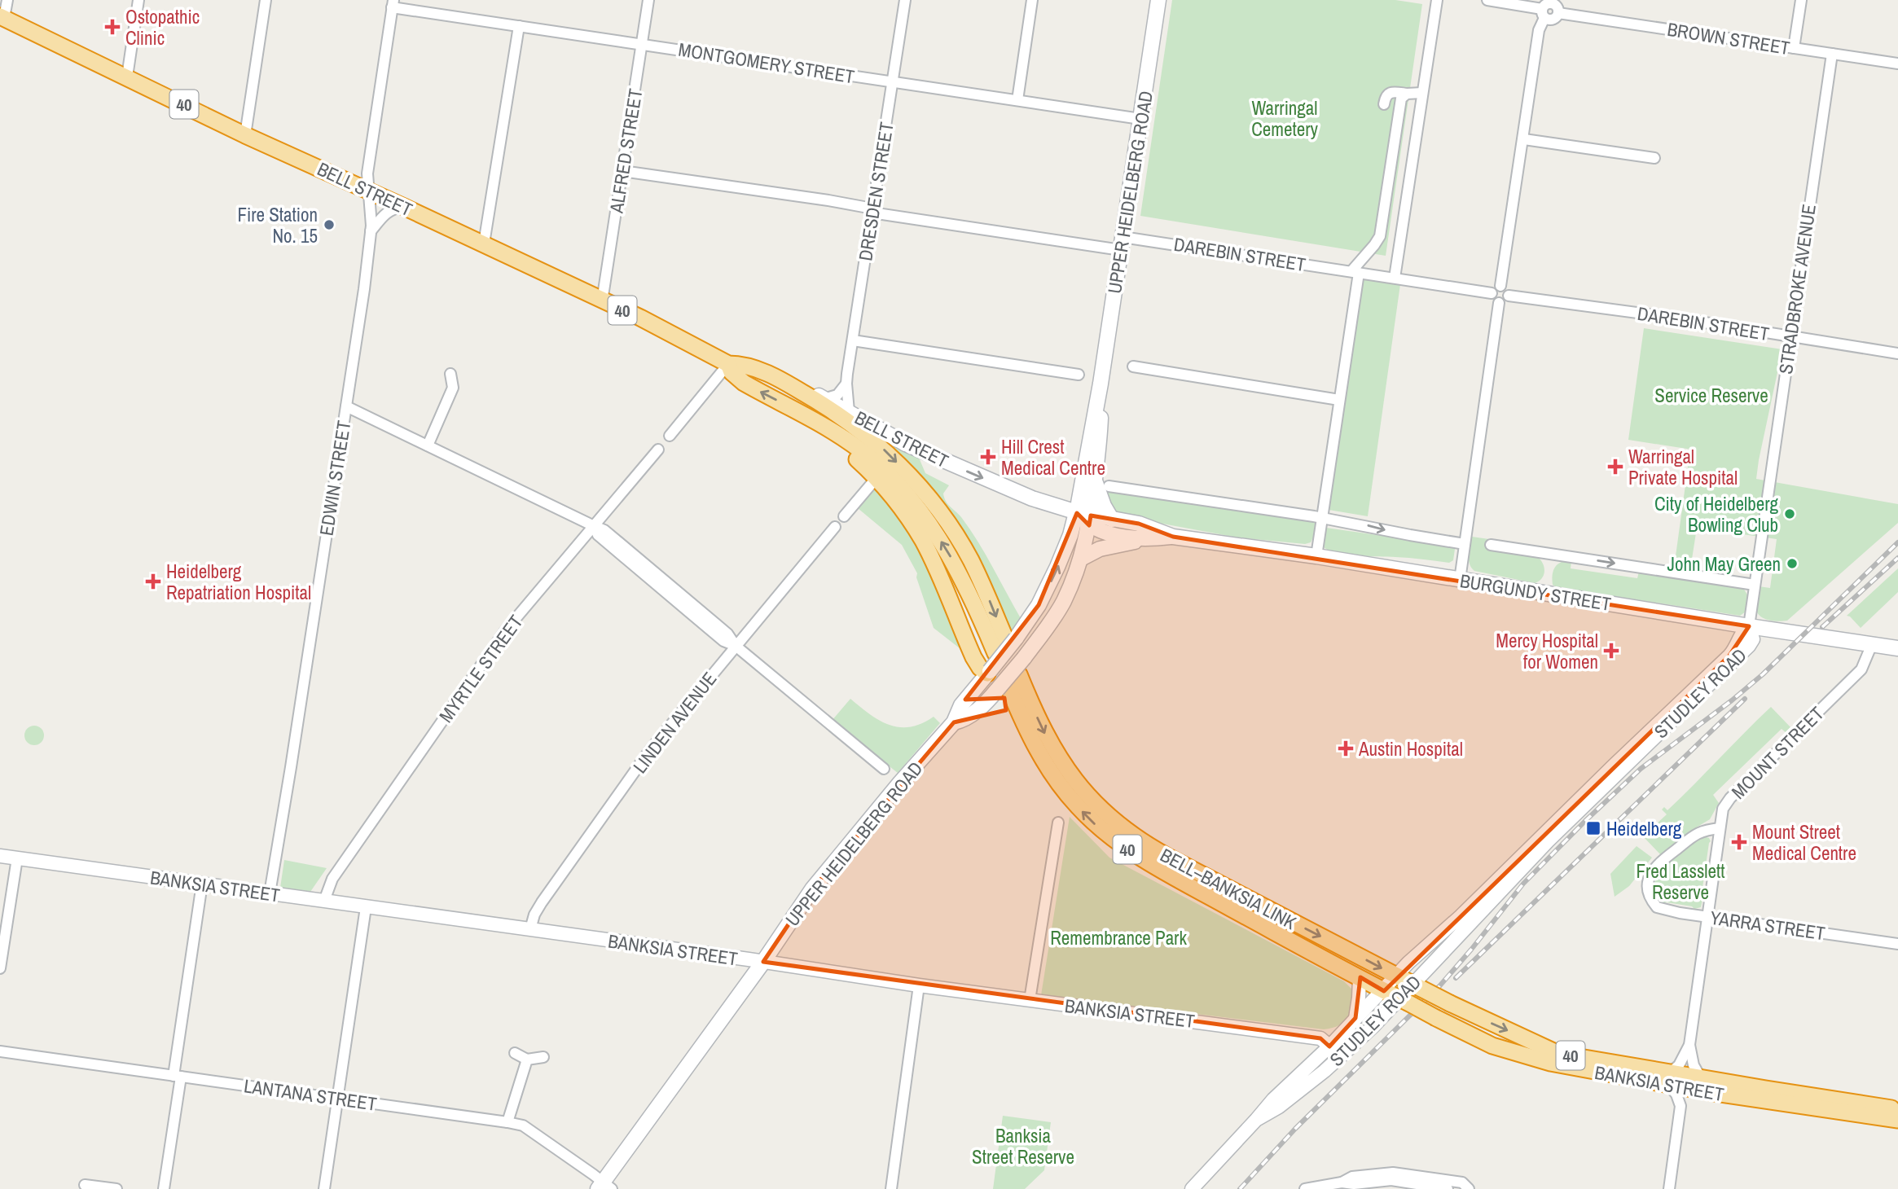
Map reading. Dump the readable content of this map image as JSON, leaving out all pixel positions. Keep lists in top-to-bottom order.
{
  "streets": {
    "highway": [
      "40",
      "BELL STREET",
      "BANKSIA STREET",
      "BELL–BANKSIA LINK"
    ],
    "main road": ["UPPER HEIDELBERG ROAD", "BURGUNDY STREET"],
    "street": [
      "BROWN STREET",
      "MONTGOMERY STREET",
      "ALFRED STREET",
      "DRESDEN STREET",
      "DAREBIN STREET",
      "STRADBROKE AVENUE",
      "EDWIN STREET",
      "MYRTLE STREET",
      "STUDLEY ROAD",
      "LINDEN AVENUE",
      "MOUNT STREET",
      "YARRA STREET",
      "LANTANA STREET"
    ]
  },
  "crossings": [
    ["BROWN STREET", "STRADBROKE AVENUE"],
    ["MONTGOMERY STREET", "ALFRED STREET"],
    ["MONTGOMERY STREET", "DRESDEN STREET"],
    ["MONTGOMERY STREET", "UPPER HEIDELBERG ROAD"],
    ["MONTGOMERY STREET", "EDWIN STREET"],
    ["40", "BELL STREET"],
    ["40", "UPPER HEIDELBERG ROAD"],
    ["ALFRED STREET", "BELL STREET"],
    ["ALFRED STREET", "DAREBIN STREET"],
    ["BELL STREET", "DRESDEN STREET"],
    ["BELL STREET", "UPPER HEIDELBERG ROAD"],
    ["BELL STREET", "EDWIN STREET"],
    ["BELL STREET", "BURGUNDY STREET"],
    ["DRESDEN STREET", "DAREBIN STREET"],
    ["UPPER HEIDELBERG ROAD", "DAREBIN STREET"],
    ["UPPER HEIDELBERG ROAD", "BURGUNDY STREET"],
    ["UPPER HEIDELBERG ROAD", "BANKSIA STREET"],
    ["UPPER HEIDELBERG ROAD", "BELL–BANKSIA LINK"],
    ["UPPER HEIDELBERG ROAD", "LANTANA STREET"],
    ["DAREBIN STREET", "STRADBROKE AVENUE"],
    ["STRADBROKE AVENUE", "BURGUNDY STREET"],
    ["STRADBROKE AVENUE", "STUDLEY ROAD"],
    ["EDWIN STREET", "BANKSIA STREET"],
    ["BURGUNDY STREET", "STUDLEY ROAD"],
    ["BURGUNDY STREET", "MOUNT STREET"],
    ["MYRTLE STREET", "BANKSIA STREET"],
    ["STUDLEY ROAD", "BANKSIA STREET"],
    ["STUDLEY ROAD", "BELL–BANKSIA LINK"],
    ["LINDEN AVENUE", "BANKSIA STREET"],
    ["MOUNT STREET", "BANKSIA STREET"],
    ["MOUNT STREET", "YARRA STREET"],
    ["BANKSIA STREET", "BELL–BANKSIA LINK"]
  ],
  "parks": [
    "Warringal Cemetery",
    "Service Reserve",
    "Fred Lasslett Reserve",
    "Remembrance Park",
    "Banksia Street Reserve"
  ],
  "places": {
    "health": [
      "Ostopathic Clinic",
      "Hill Crest Medical Centre",
      "Warringal Private Hospital",
      "Heidelberg Repatriation Hospital",
      "Mercy Hospital for Women",
      "Austin Hospital",
      "Mount Street Medical Centre"
    ],
    "other": ["Fire Station No. 15", "City of Heidelberg Bowling Club", "John May Green"],
    "transit": ["Heidelberg"]
  }
}
